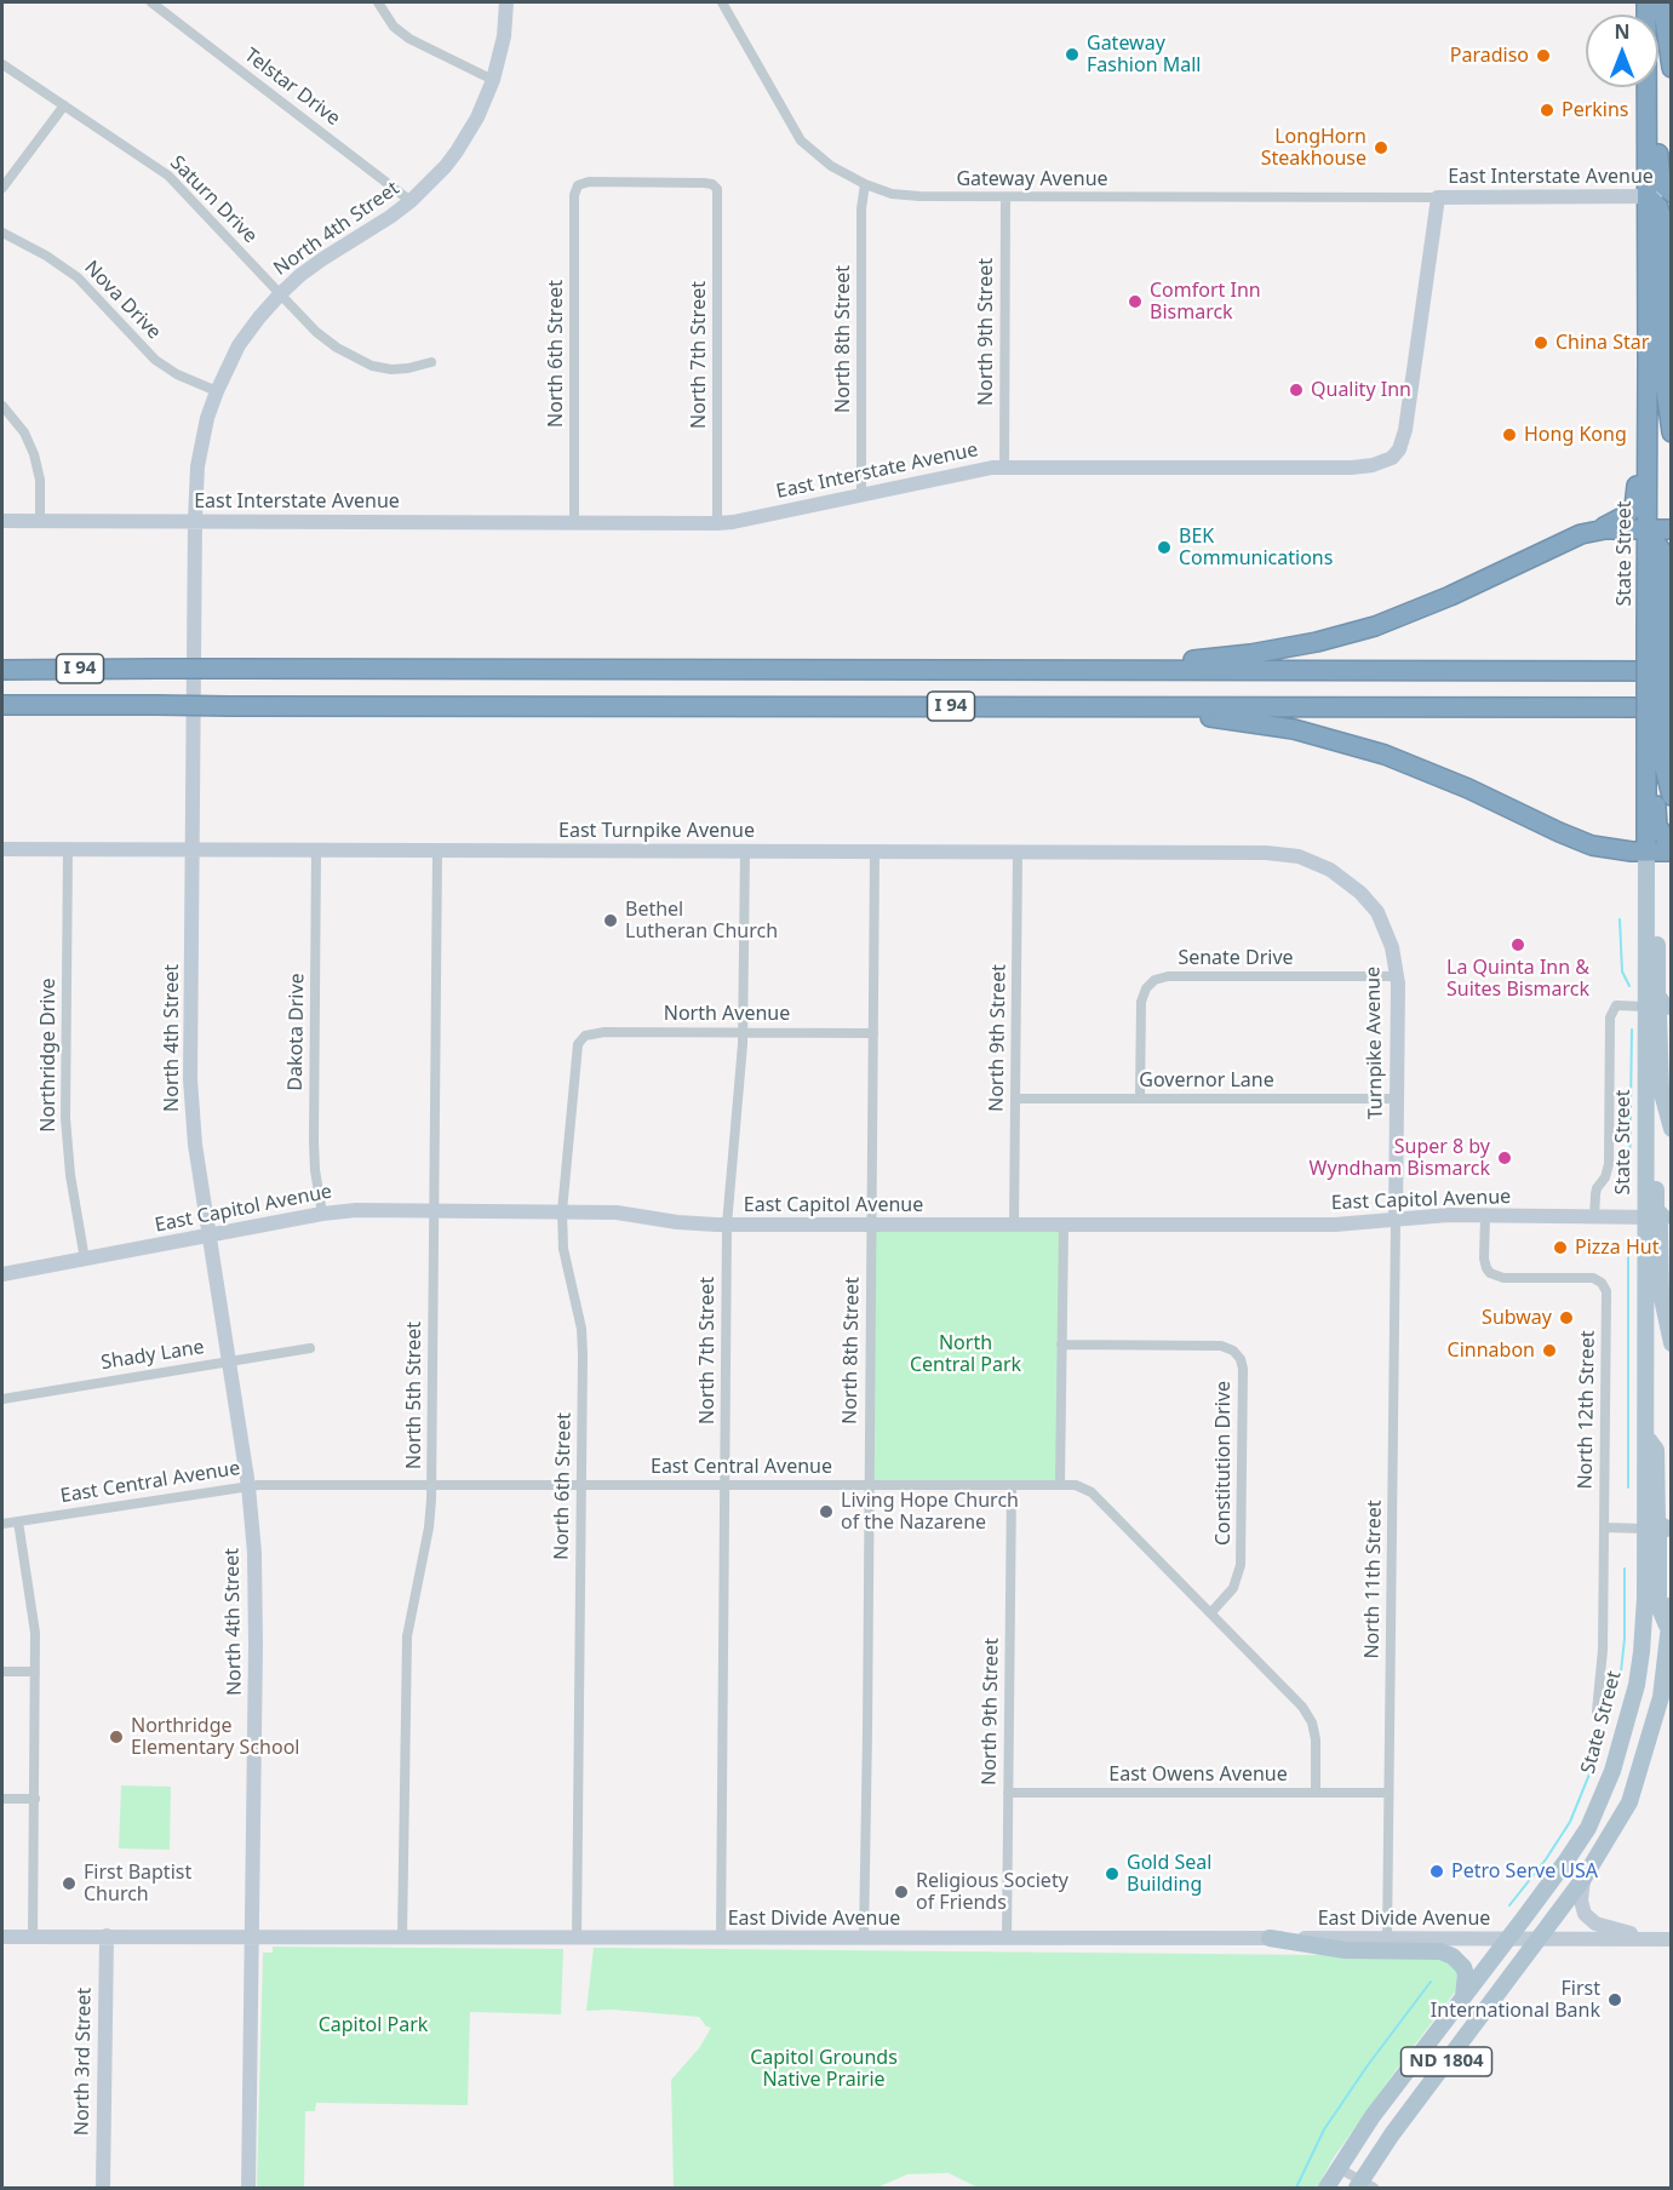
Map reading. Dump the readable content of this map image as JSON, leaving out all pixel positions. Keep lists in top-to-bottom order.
{
  "streets": {
    "highway": ["State Street", "I 94"],
    "main road": ["ND 1804"],
    "street": [
      "Telstar Drive",
      "East Interstate Avenue",
      "Gateway Avenue",
      "Saturn Drive",
      "North 4th Street",
      "Nova Drive",
      "North 9th Street",
      "North 8th Street",
      "North 6th Street",
      "North 7th Street",
      "East Turnpike Avenue",
      "Senate Drive",
      "North Avenue",
      "Dakota Drive",
      "Turnpike Avenue",
      "Northridge Drive",
      "Governor Lane",
      "East Capitol Avenue",
      "Shady Lane",
      "North 5th Street",
      "North 12th Street",
      "Constitution Drive",
      "East Central Avenue",
      "North 11th Street",
      "East Owens Avenue",
      "East Divide Avenue",
      "North 3rd Street"
    ]
  },
  "crossings": [
    ["Telstar Drive", "North 4th Street"],
    ["East Interstate Avenue", "Gateway Avenue"],
    ["East Interstate Avenue", "North 4th Street"],
    ["East Interstate Avenue", "North 9th Street"],
    ["East Interstate Avenue", "North 8th Street"],
    ["East Interstate Avenue", "North 6th Street"],
    ["East Interstate Avenue", "North 7th Street"],
    ["East Interstate Avenue", "State Street"],
    ["Gateway Avenue", "North 9th Street"],
    ["Gateway Avenue", "North 8th Street"],
    ["Saturn Drive", "North 4th Street"],
    ["North 4th Street", "Nova Drive"],
    ["North 4th Street", "East Turnpike Avenue"],
    ["North 4th Street", "East Capitol Avenue"],
    ["North 4th Street", "Shady Lane"],
    ["North 4th Street", "East Central Avenue"],
    ["North 4th Street", "East Divide Avenue"],
    ["North 9th Street", "East Turnpike Avenue"],
    ["North 9th Street", "Governor Lane"],
    ["North 9th Street", "East Capitol Avenue"],
    ["North 9th Street", "East Central Avenue"],
    ["North 9th Street", "East Owens Avenue"],
    ["North 9th Street", "East Divide Avenue"],
    ["North 8th Street", "East Turnpike Avenue"],
    ["North 8th Street", "North Avenue"],
    ["North 8th Street", "East Capitol Avenue"],
    ["North 8th Street", "East Central Avenue"],
    ["North 8th Street", "East Divide Avenue"],
    ["North 6th Street", "North 7th Street"],
    ["North 6th Street", "North Avenue"],
    ["North 6th Street", "East Capitol Avenue"],
    ["North 6th Street", "East Central Avenue"],
    ["North 6th Street", "East Divide Avenue"],
    ["North 7th Street", "East Turnpike Avenue"],
    ["North 7th Street", "North Avenue"],
    ["North 7th Street", "East Capitol Avenue"],
    ["North 7th Street", "East Central Avenue"],
    ["North 7th Street", "East Divide Avenue"],
    ["State Street", "East Capitol Avenue"],
    ["State Street", "East Divide Avenue"],
    ["East Turnpike Avenue", "Dakota Drive"],
    ["East Turnpike Avenue", "Turnpike Avenue"],
    ["East Turnpike Avenue", "Northridge Drive"],
    ["East Turnpike Avenue", "North 5th Street"],
    ["Senate Drive", "Turnpike Avenue"],
    ["Senate Drive", "Governor Lane"],
    ["Dakota Drive", "East Capitol Avenue"],
    ["Turnpike Avenue", "Governor Lane"],
    ["Turnpike Avenue", "East Capitol Avenue"],
    ["Turnpike Avenue", "North 11th Street"],
    ["Northridge Drive", "East Capitol Avenue"],
    ["East Capitol Avenue", "North 5th Street"],
    ["East Capitol Avenue", "North 12th Street"],
    ["East Capitol Avenue", "North 11th Street"],
    ["North 5th Street", "East Central Avenue"],
    ["North 5th Street", "East Divide Avenue"],
    ["Constitution Drive", "East Central Avenue"],
    ["East Central Avenue", "East Owens Avenue"],
    ["North 11th Street", "East Owens Avenue"],
    ["North 11th Street", "East Divide Avenue"],
    ["East Divide Avenue", "North 3rd Street"],
    ["East Divide Avenue", "ND 1804"]
  ],
  "parks": ["North Central Park", "Capitol Park", "Capitol Grounds Native Prairie"],
  "places": [
    "Gateway Fashion Mall",
    "Paradiso",
    "Perkins",
    "LongHorn Steakhouse",
    "Comfort Inn Bismarck",
    "China Star",
    "Quality Inn",
    "Hong Kong",
    "BEK Communications",
    "Bethel Lutheran Church",
    "La Quinta Inn & Suites Bismarck",
    "Super 8 by Wyndham Bismarck",
    "Pizza Hut",
    "Subway",
    "Cinnabon",
    "Living Hope Church of the Nazarene",
    "Northridge Elementary School",
    "Petro Serve USA",
    "Gold Seal Building",
    "First Baptist Church",
    "Religious Society of Friends",
    "First International Bank"
  ],
  "north": "top"
}
